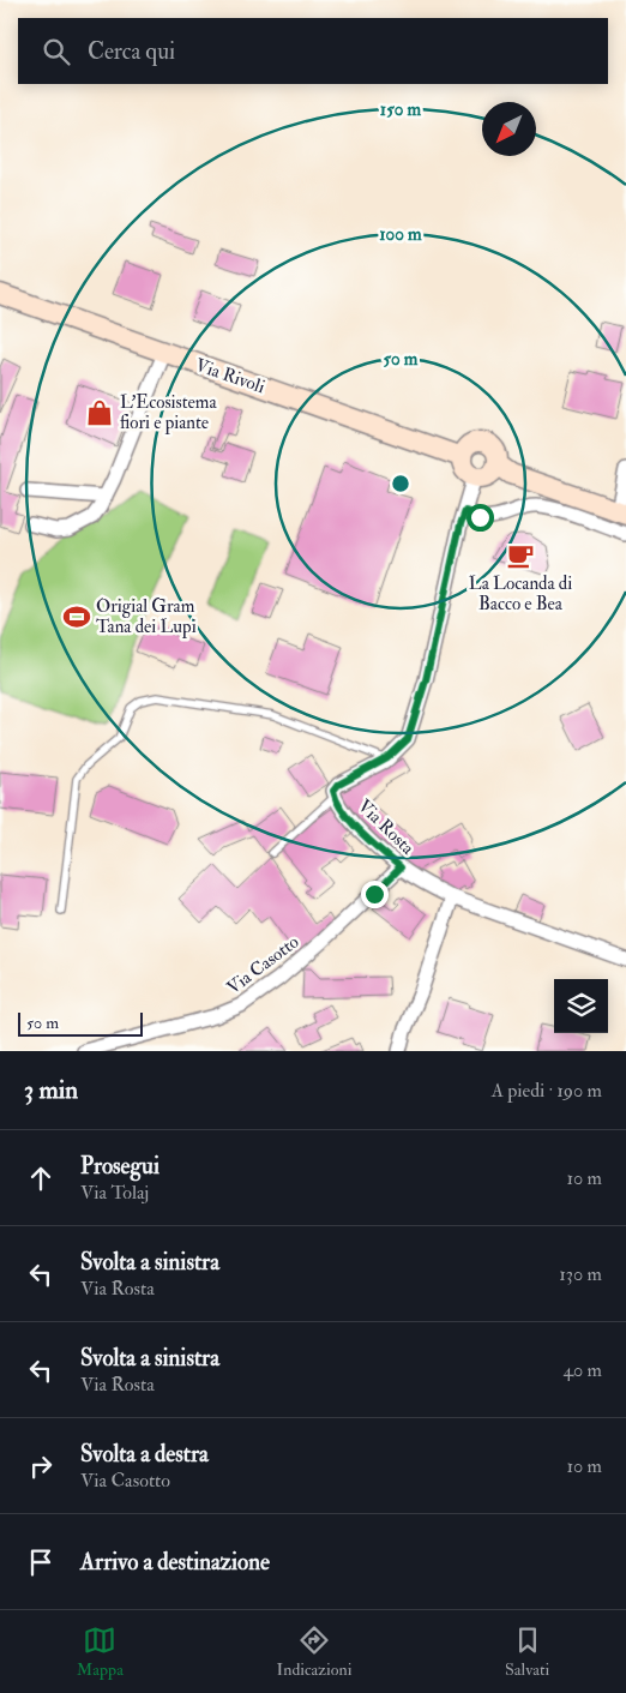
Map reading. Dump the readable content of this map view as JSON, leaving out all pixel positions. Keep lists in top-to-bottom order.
{
  "streets": {
    "street": ["Via Rivoli", "Via Rosta", "Via Casotto"]
  },
  "crossings": [
    ["Via Rivoli", "Via Rosta"],
    ["Via Rosta", "Via Casotto"]
  ],
  "places": {
    "shop": ["L'Ecosistema fiori e piante"],
    "cafe": ["La Locanda di Bacco e Bea"],
    "sports": ["Origial Gram Tana dei Lupi"]
  },
  "scale_bar": "50 m",
  "north": "bottom left",
  "page": {
    "search": "Cerca qui",
    "scale": "50 m",
    "heading": ["3 min", "A piedi · 190 m"],
    "list": [
      ["Prosegui", "Via Tolaj", "10 m"],
      ["Svolta a sinistra", "Via Rosta", "130 m"],
      ["Svolta a sinistra", "Via Rosta", "40 m"],
      ["Svolta a destra", "Via Casotto", "10 m"],
      "Arrivo a destinazione"
    ],
    "nav": ["Mappa", "Indicazioni", "Salvati"]
  },
  "rings": ["150 m", "100 m", "50 m"]
}
